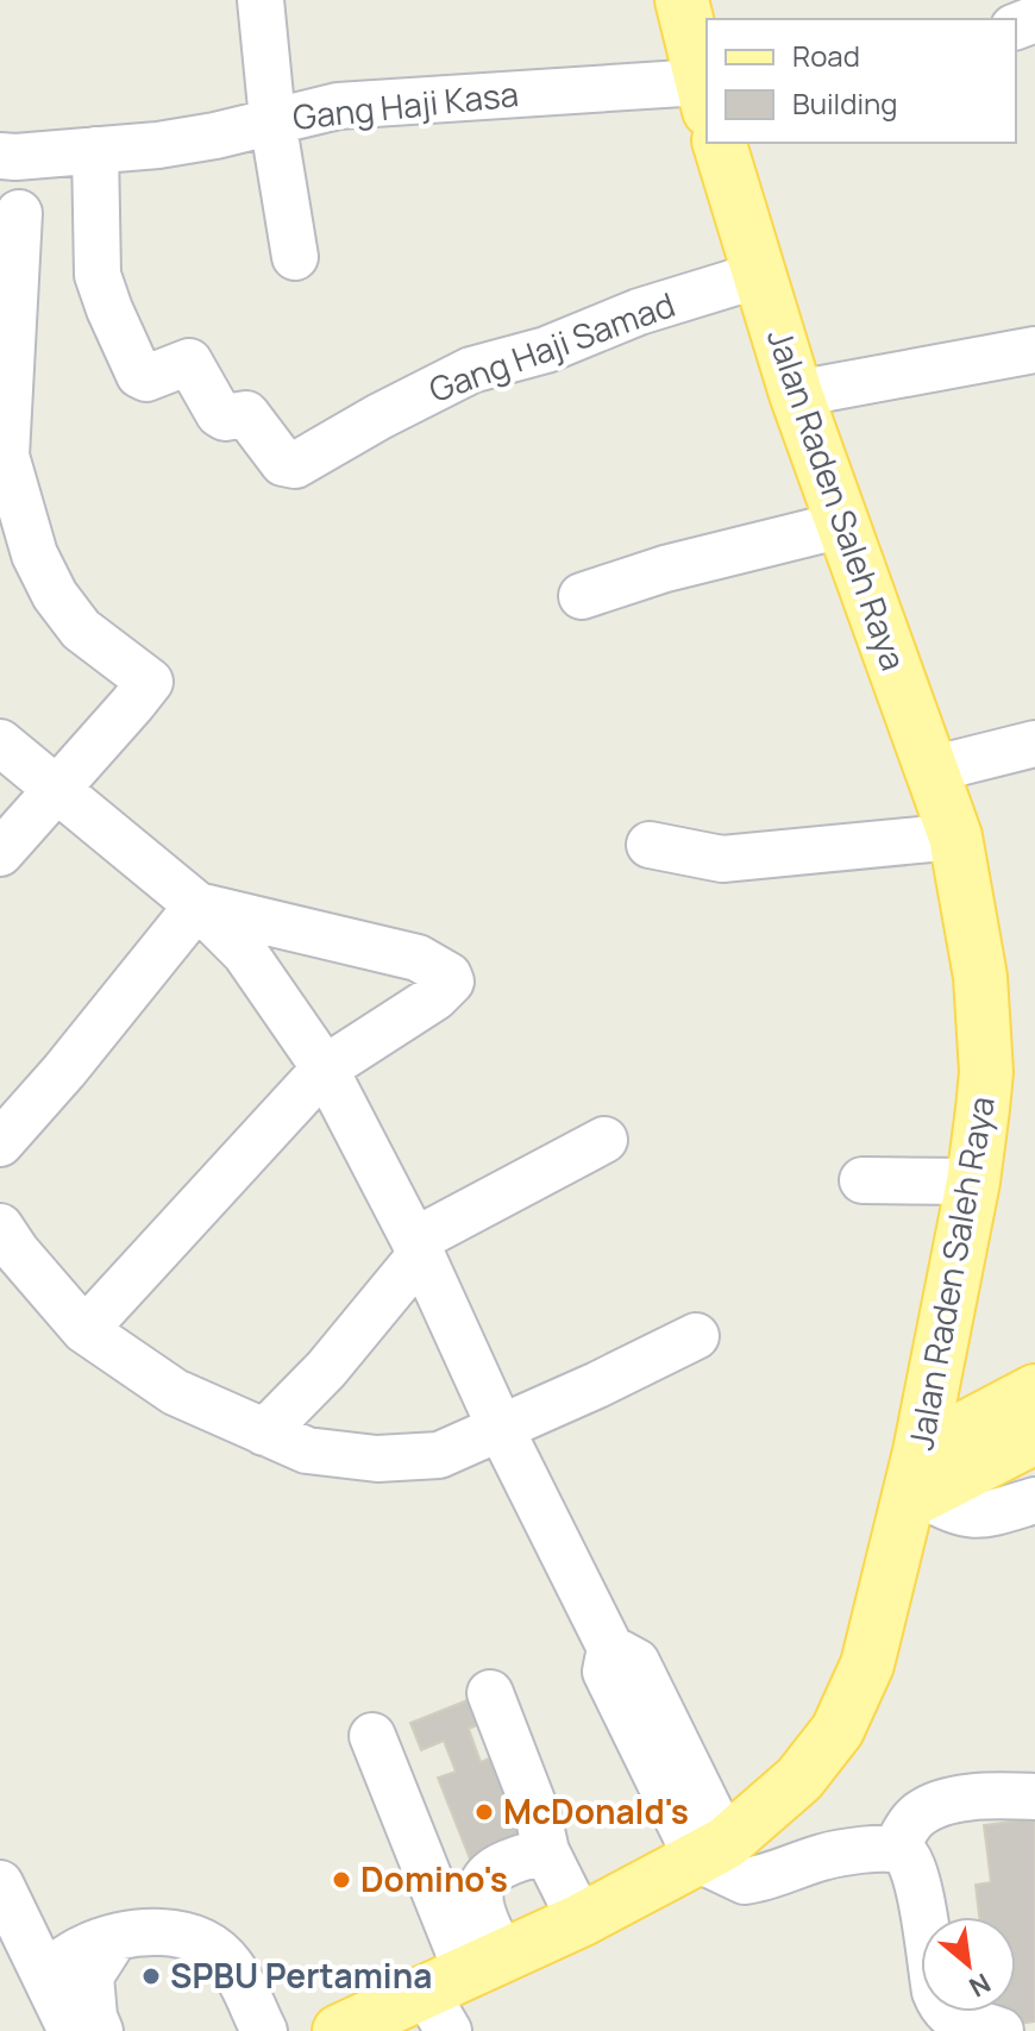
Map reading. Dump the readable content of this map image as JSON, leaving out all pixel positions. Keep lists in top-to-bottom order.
{
  "streets": {
    "main road": ["Jalan Raden Saleh Raya"],
    "street": ["Gang Haji Kasa", "Gang Haji Samad"]
  },
  "crossings": [
    ["Gang Haji Kasa", "Gang Haji Samad"],
    ["Gang Haji Samad", "Jalan Raden Saleh Raya"]
  ],
  "places": ["McDonald's", "Domino's", "SPBU Pertamina"],
  "legend": ["Road", "Building"],
  "north": "bottom right"
}
